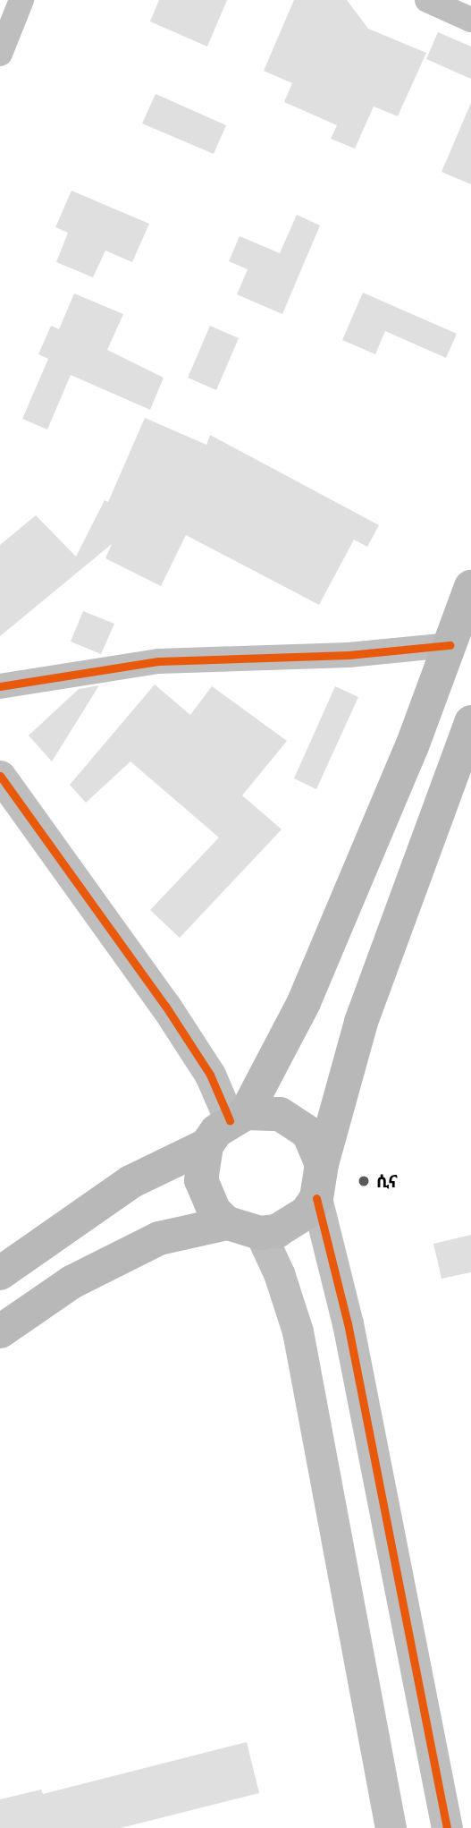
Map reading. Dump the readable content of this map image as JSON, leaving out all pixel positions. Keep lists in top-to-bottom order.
{
  "places": ["ሲና"]
}
